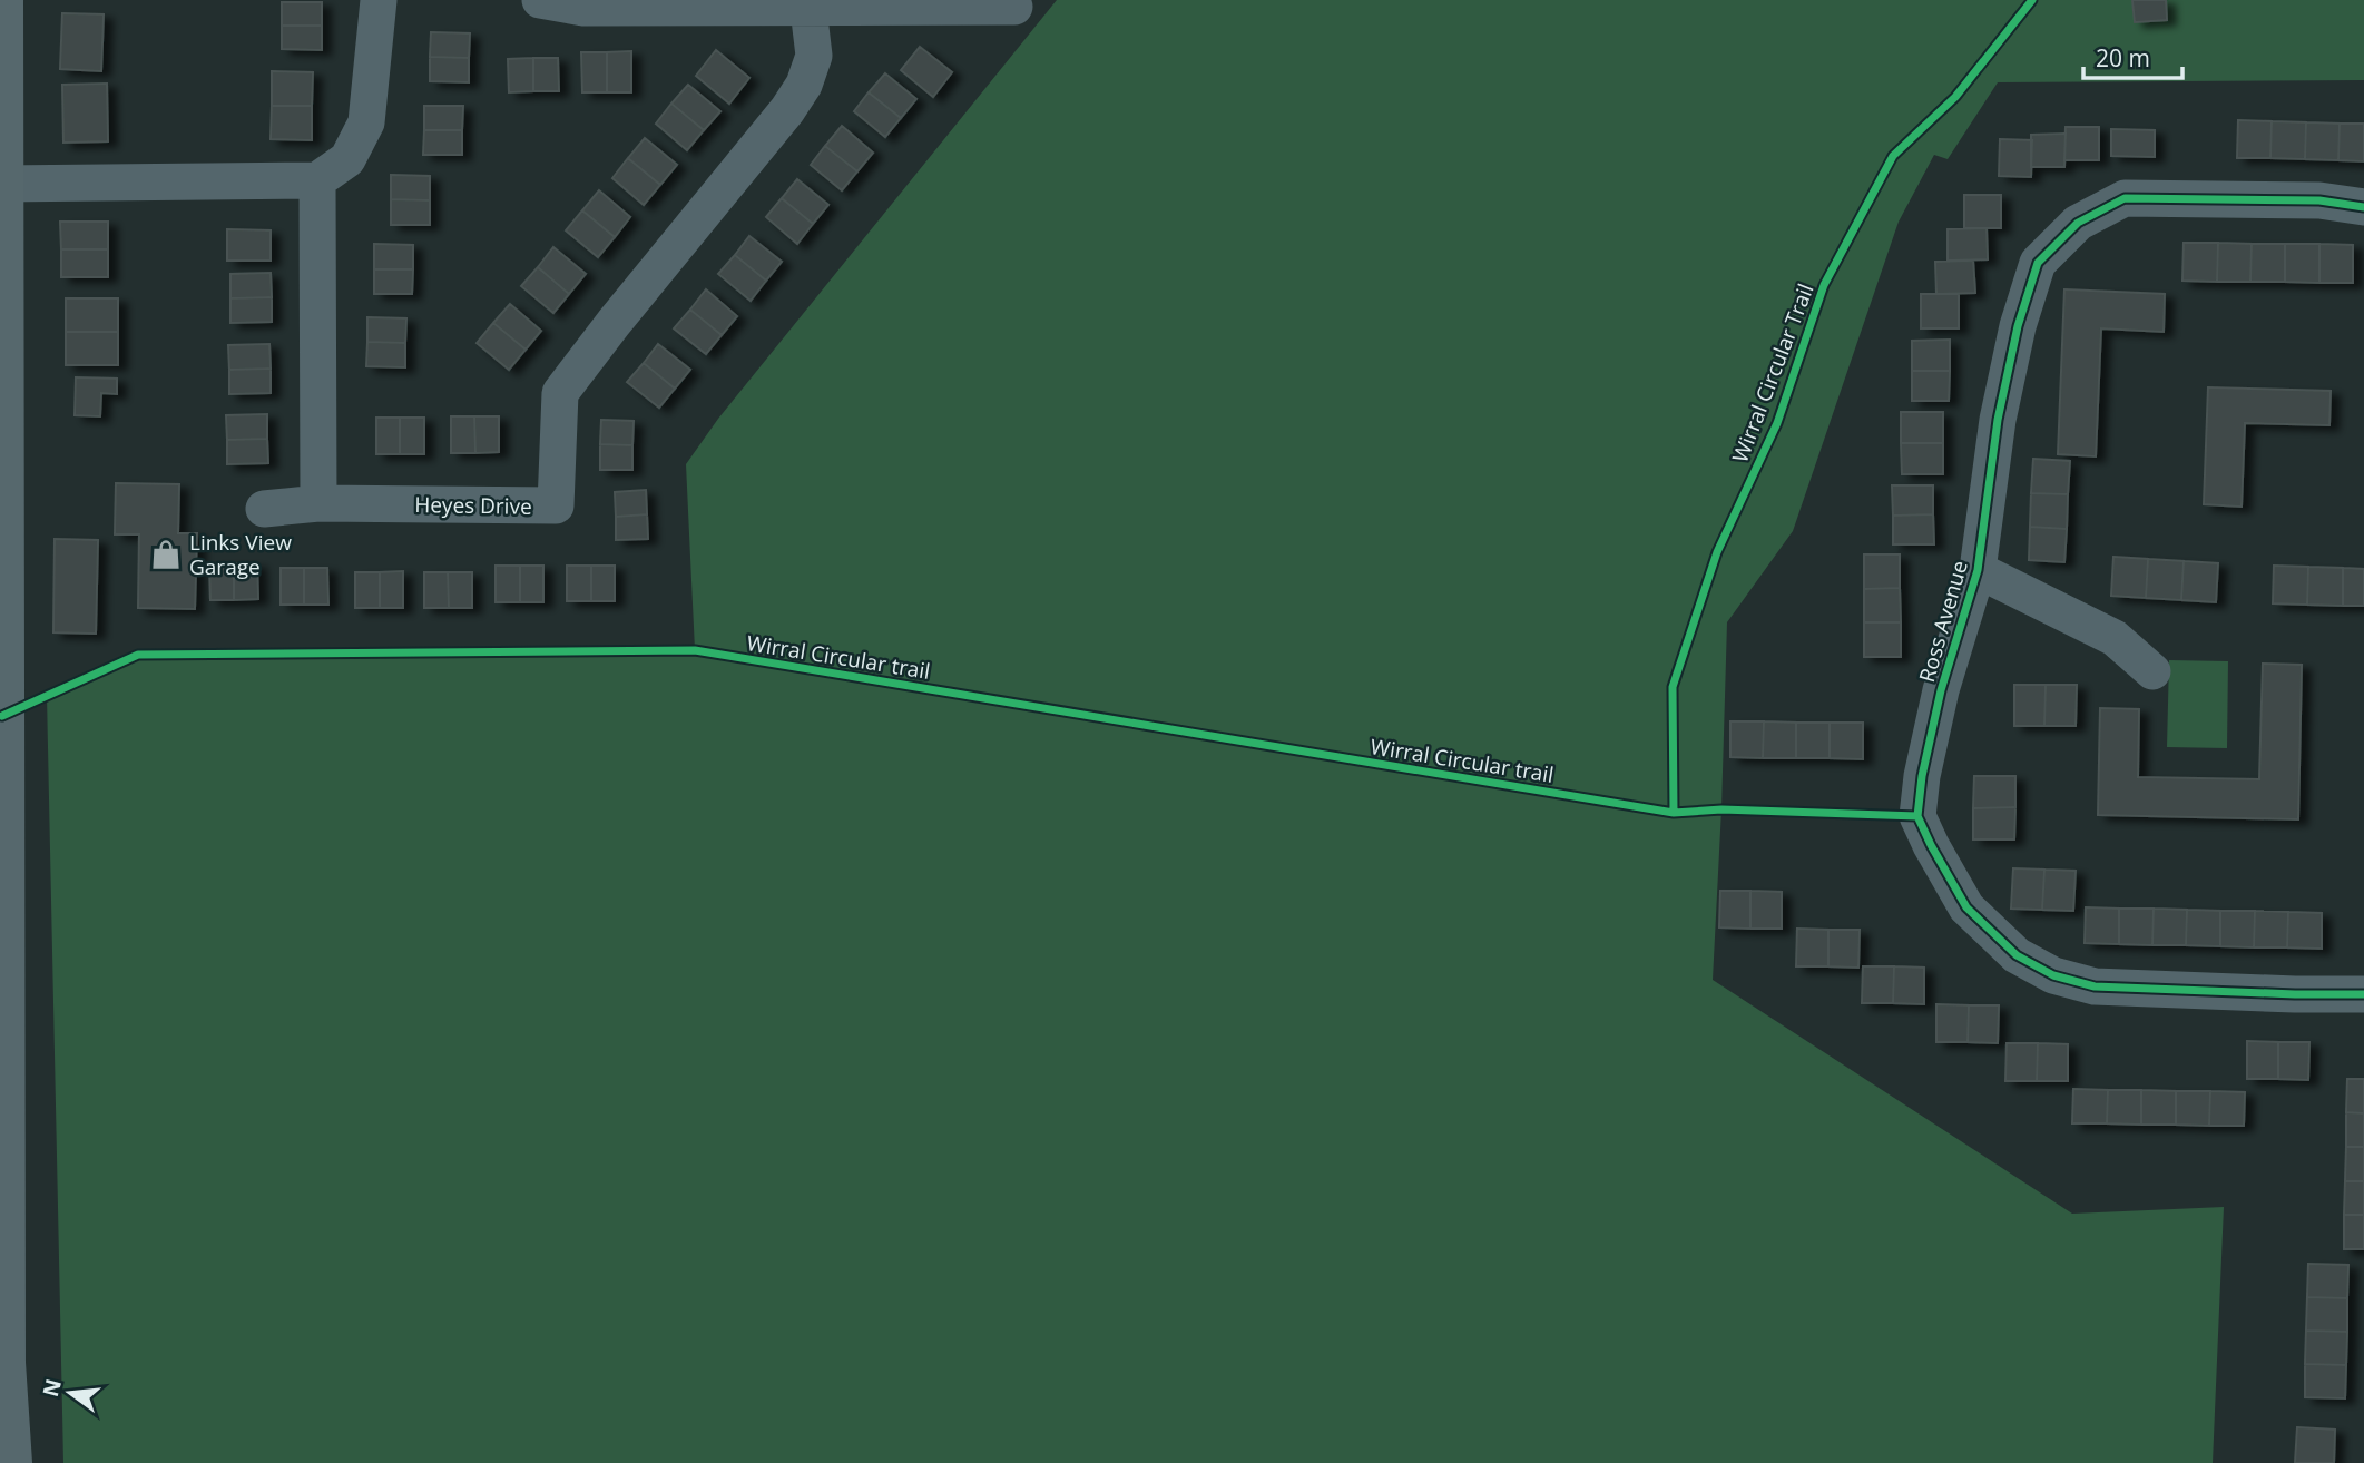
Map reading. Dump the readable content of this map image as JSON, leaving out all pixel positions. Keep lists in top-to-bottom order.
{
  "streets": {
    "street": ["Heyes Drive", "Ross Avenue"],
    "cycle path": ["Wirral Circular Trail", "Wirral Circular trail"]
  },
  "places": {
    "shop": ["Links View Garage"]
  },
  "scale_bar": "20 m",
  "north": "left"
}
